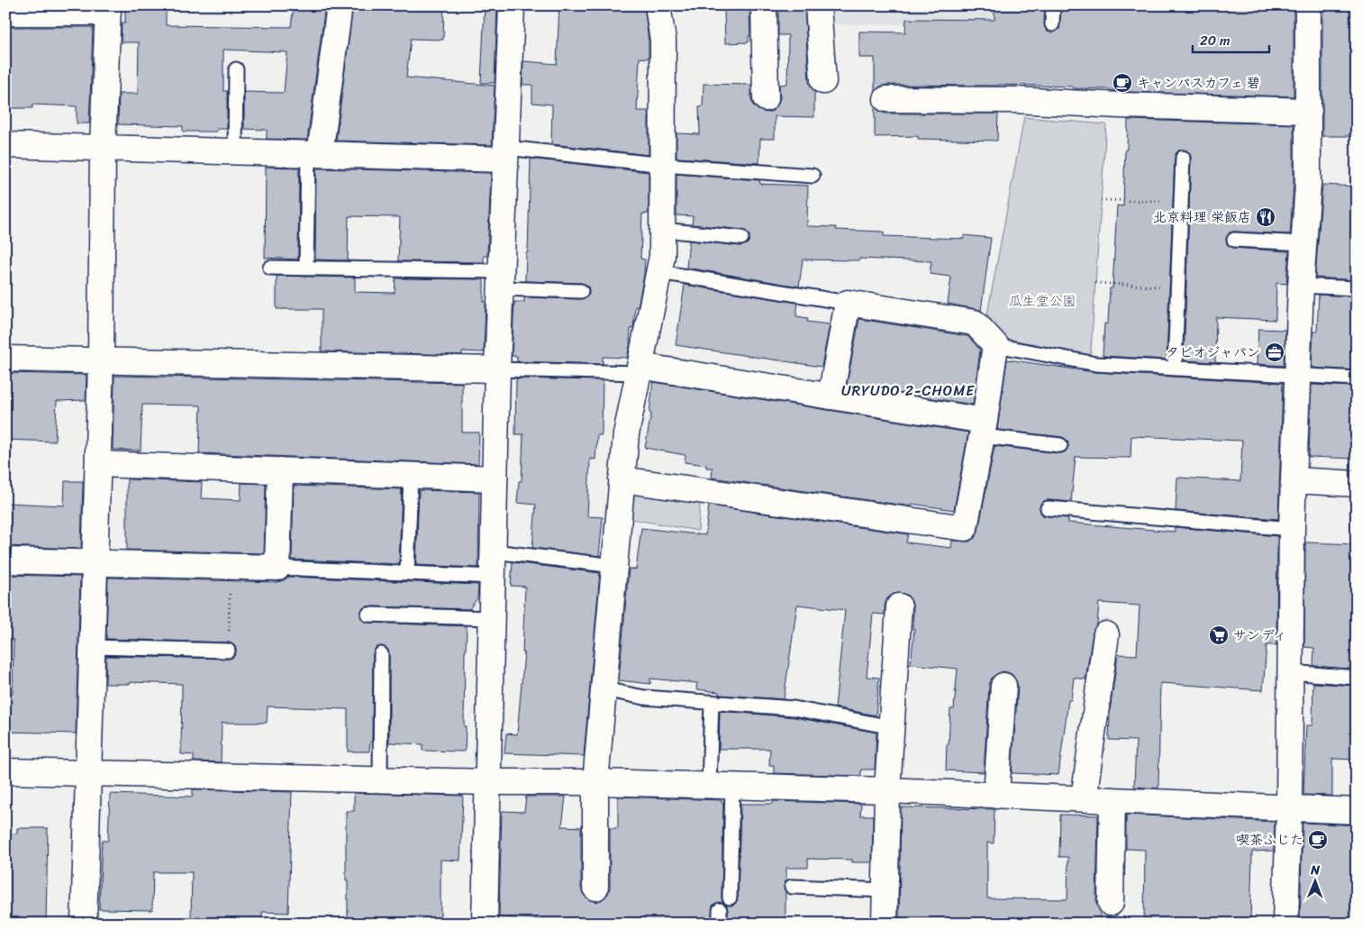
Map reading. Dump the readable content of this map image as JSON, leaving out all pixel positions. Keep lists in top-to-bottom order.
{
  "districts": ["URYUDO 2-CHOME"],
  "parks": ["瓜生堂公園"],
  "places": {
    "cafe": ["キャンパスカフェ 碧", "喫茶ふじた"],
    "restaurant": ["北京料理 栄飯店"],
    "office": ["タピオジャパン"],
    "supermarket": ["サンディ"]
  },
  "scale_bar": "20 m",
  "north": "top"
}
